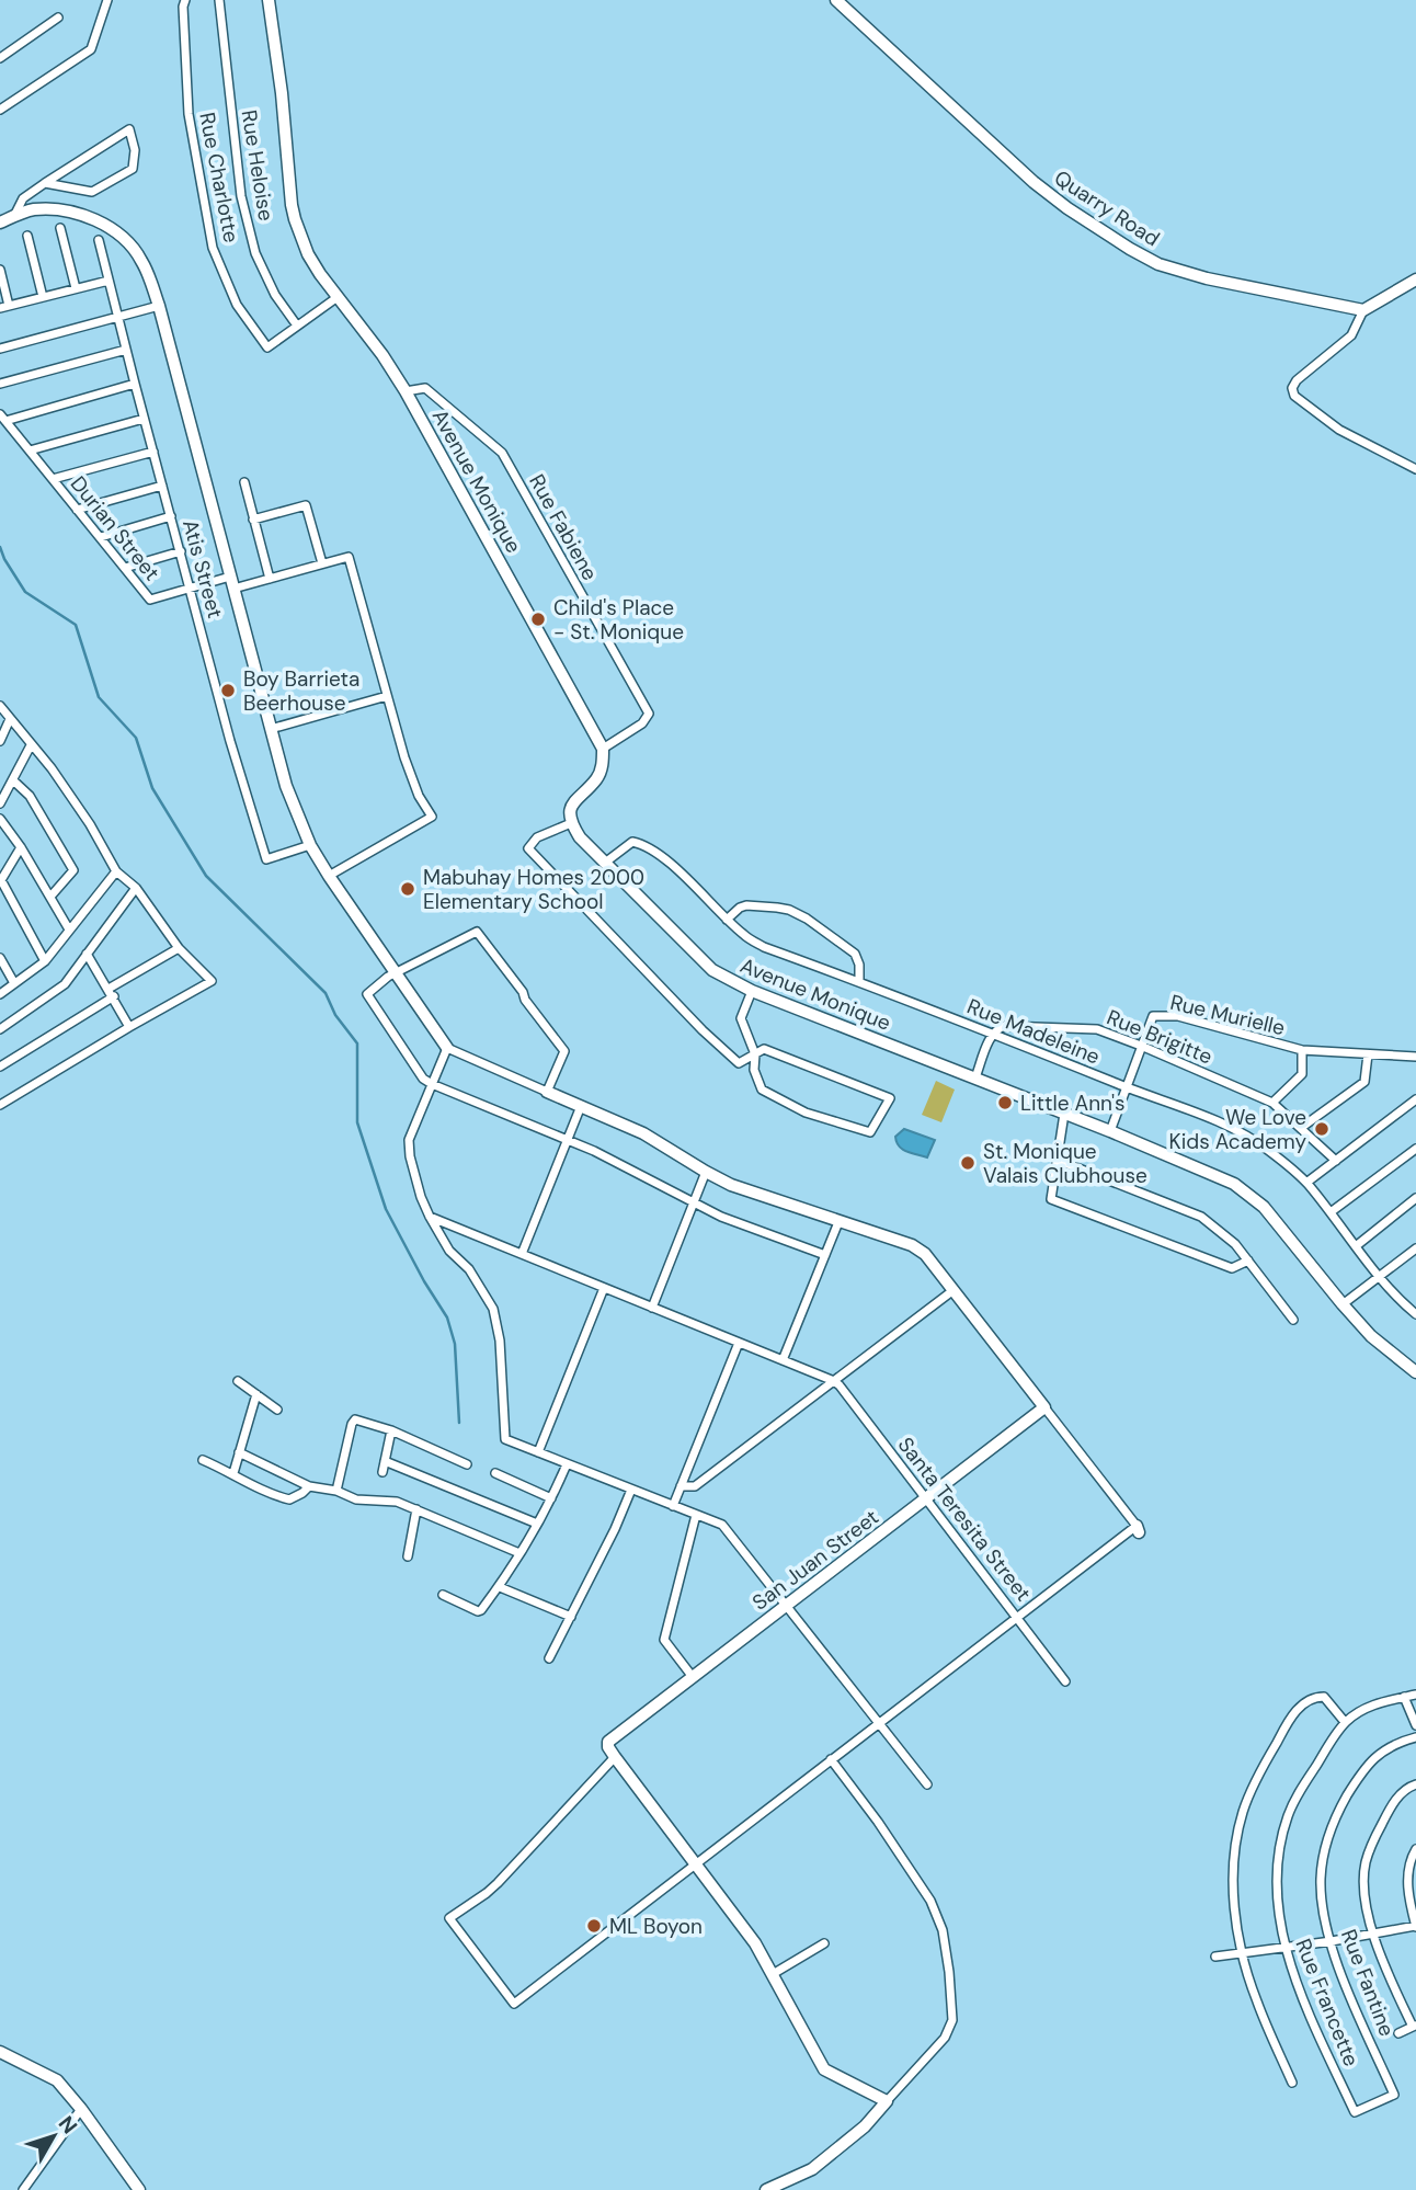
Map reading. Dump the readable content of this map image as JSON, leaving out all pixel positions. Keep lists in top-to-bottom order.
{
  "streets": {
    "street": [
      "Rue Heloise",
      "Rue Charlotte",
      "Quarry Road",
      "Avenue Monique",
      "Rue Fabiene",
      "Durian Street",
      "Atis Street",
      "Rue Murielle",
      "Rue Madeleine",
      "Rue Brigitte",
      "Santa Teresita Street",
      "San Juan Street",
      "Rue Fantine",
      "Rue Francette"
    ]
  },
  "crossings": [
    ["Rue Heloise", "Rue Charlotte"],
    ["Avenue Monique", "Rue Fabiene"],
    ["Avenue Monique", "Rue Murielle"],
    ["Avenue Monique", "Rue Madeleine"],
    ["Durian Street", "Atis Street"],
    ["Rue Murielle", "Rue Madeleine"],
    ["Rue Murielle", "Rue Brigitte"],
    ["Rue Madeleine", "Rue Brigitte"],
    ["Santa Teresita Street", "San Juan Street"],
    ["Rue Fantine", "Rue Francette"]
  ],
  "places": [
    "Child's Place - St. Monique",
    "Boy Barrieta Beerhouse",
    "Mabuhay Homes 2000 Elementary School",
    "Little Ann's",
    "We Love Kids Academy",
    "St. Monique Valais Clubhouse",
    "ML Boyon"
  ],
  "north": "top right"
}
